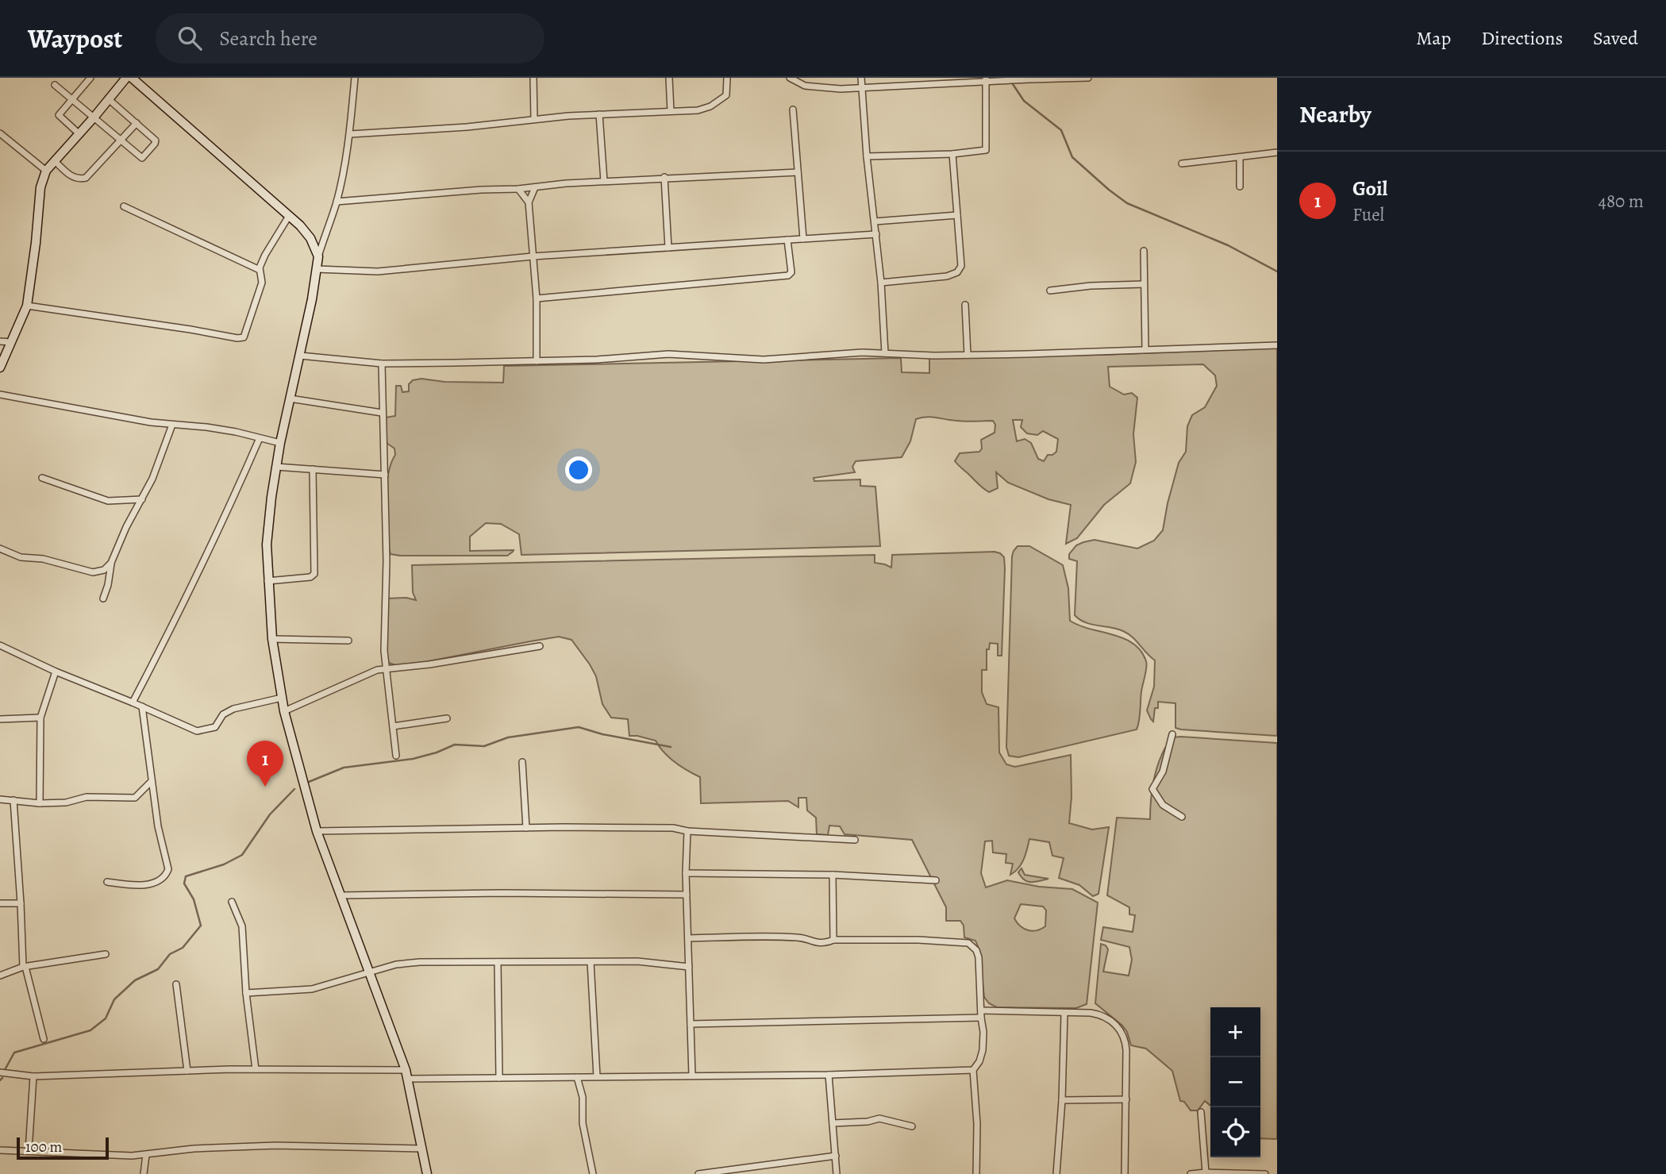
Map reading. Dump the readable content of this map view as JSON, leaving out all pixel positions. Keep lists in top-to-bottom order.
{
  "scale_bar": "100 m",
  "page": {
    "header": "Waypost",
    "search": "Search here",
    "nav": ["Map", "Directions", "Saved"],
    "heading": "Nearby",
    "list": [
      {
        "mark": "1",
        "name": "Goil",
        "note": "Fuel",
        "value": "480 m"
      }
    ],
    "pins": "1",
    "map_buttons": ["+", "−"],
    "scale": "100 m"
  }
}
